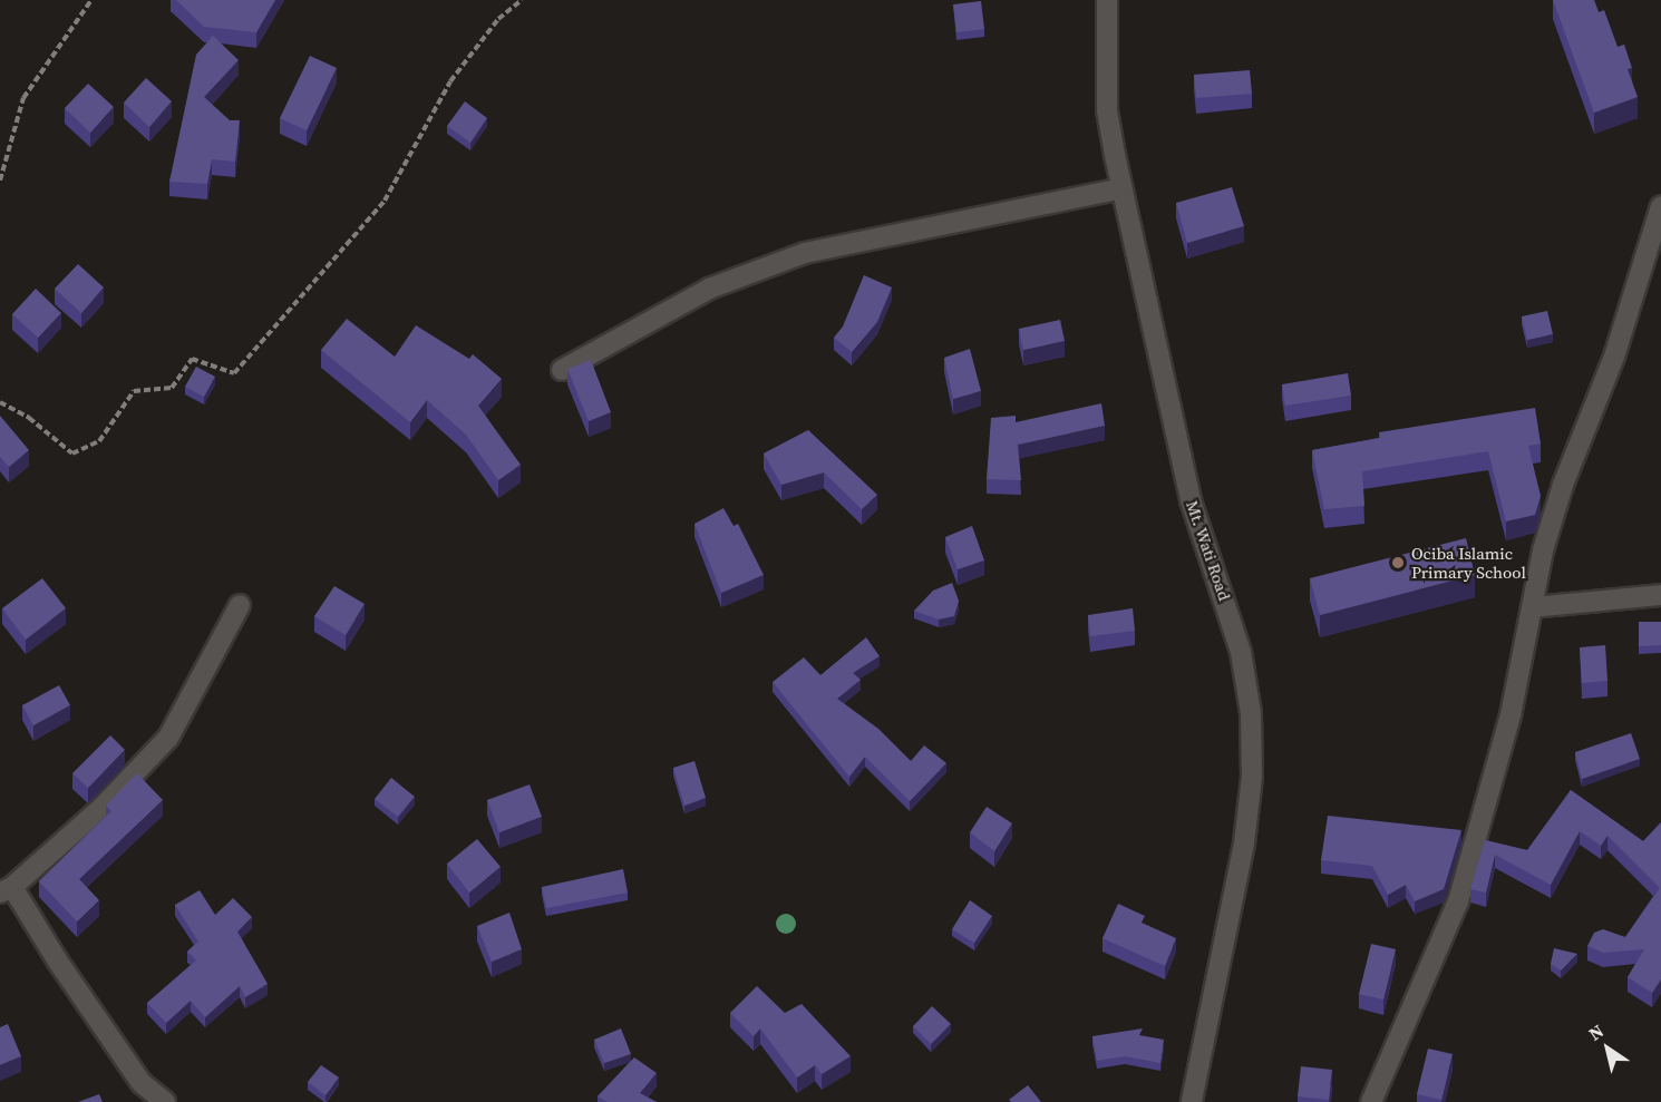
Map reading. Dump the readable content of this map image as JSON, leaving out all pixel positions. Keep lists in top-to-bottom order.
{
  "streets": {
    "street": ["Mt. Wati Road"]
  },
  "places": ["Ociba Islamic Primary School"],
  "north": "top left"
}
